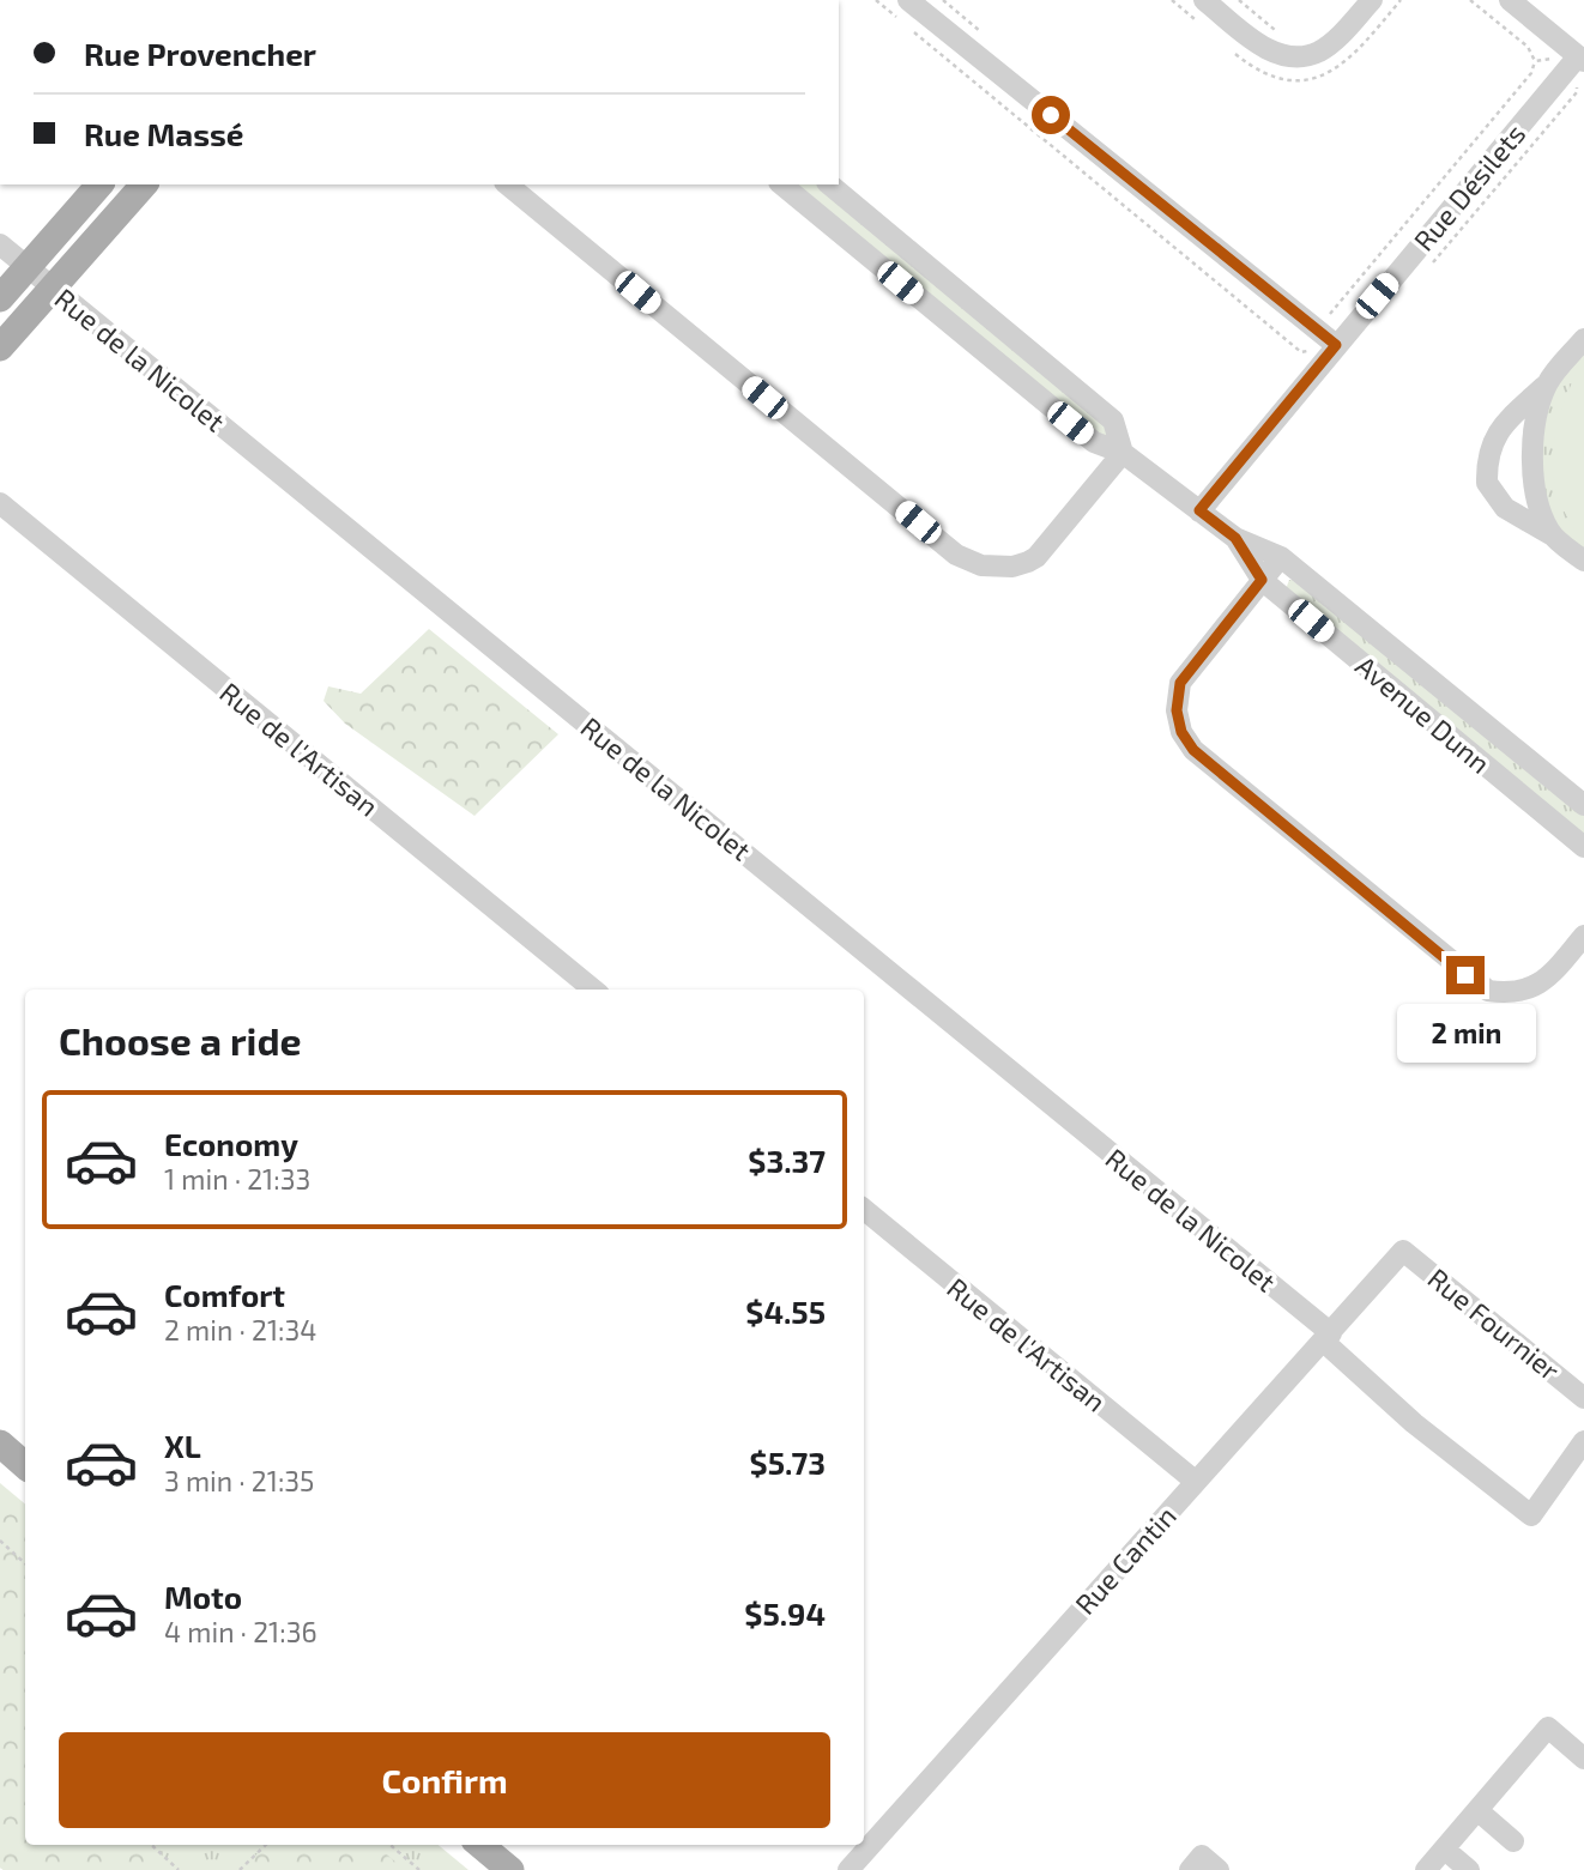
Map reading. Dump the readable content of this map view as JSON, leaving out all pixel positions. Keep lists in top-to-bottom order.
{
  "streets": {
    "street": [
      "Rue Désilets",
      "Rue de la Nicolet",
      "Avenue Dunn",
      "Rue de l'Artisan",
      "Rue Fournier",
      "Rue Cantin"
    ]
  },
  "crossings": [
    ["Rue Désilets", "Avenue Dunn"],
    ["Rue de la Nicolet", "Rue Cantin"],
    ["Rue de l'Artisan", "Rue Cantin"],
    ["Rue Fournier", "Rue Cantin"]
  ],
  "page": {
    "banner": ["Rue Provencher", "Rue Massé"],
    "heading": "Choose a ride",
    "bubble": "2 min",
    "list": [
      {
        "name": "Economy",
        "note": "1 min · 21:33",
        "value": "$3.37"
      },
      {
        "name": "Comfort",
        "note": "2 min · 21:34",
        "value": "$4.55"
      },
      {
        "name": "XL",
        "note": "3 min · 21:35",
        "value": "$5.73"
      },
      {
        "name": "Moto",
        "note": "4 min · 21:36",
        "value": "$5.94"
      }
    ],
    "buttons": "Confirm"
  }
}
